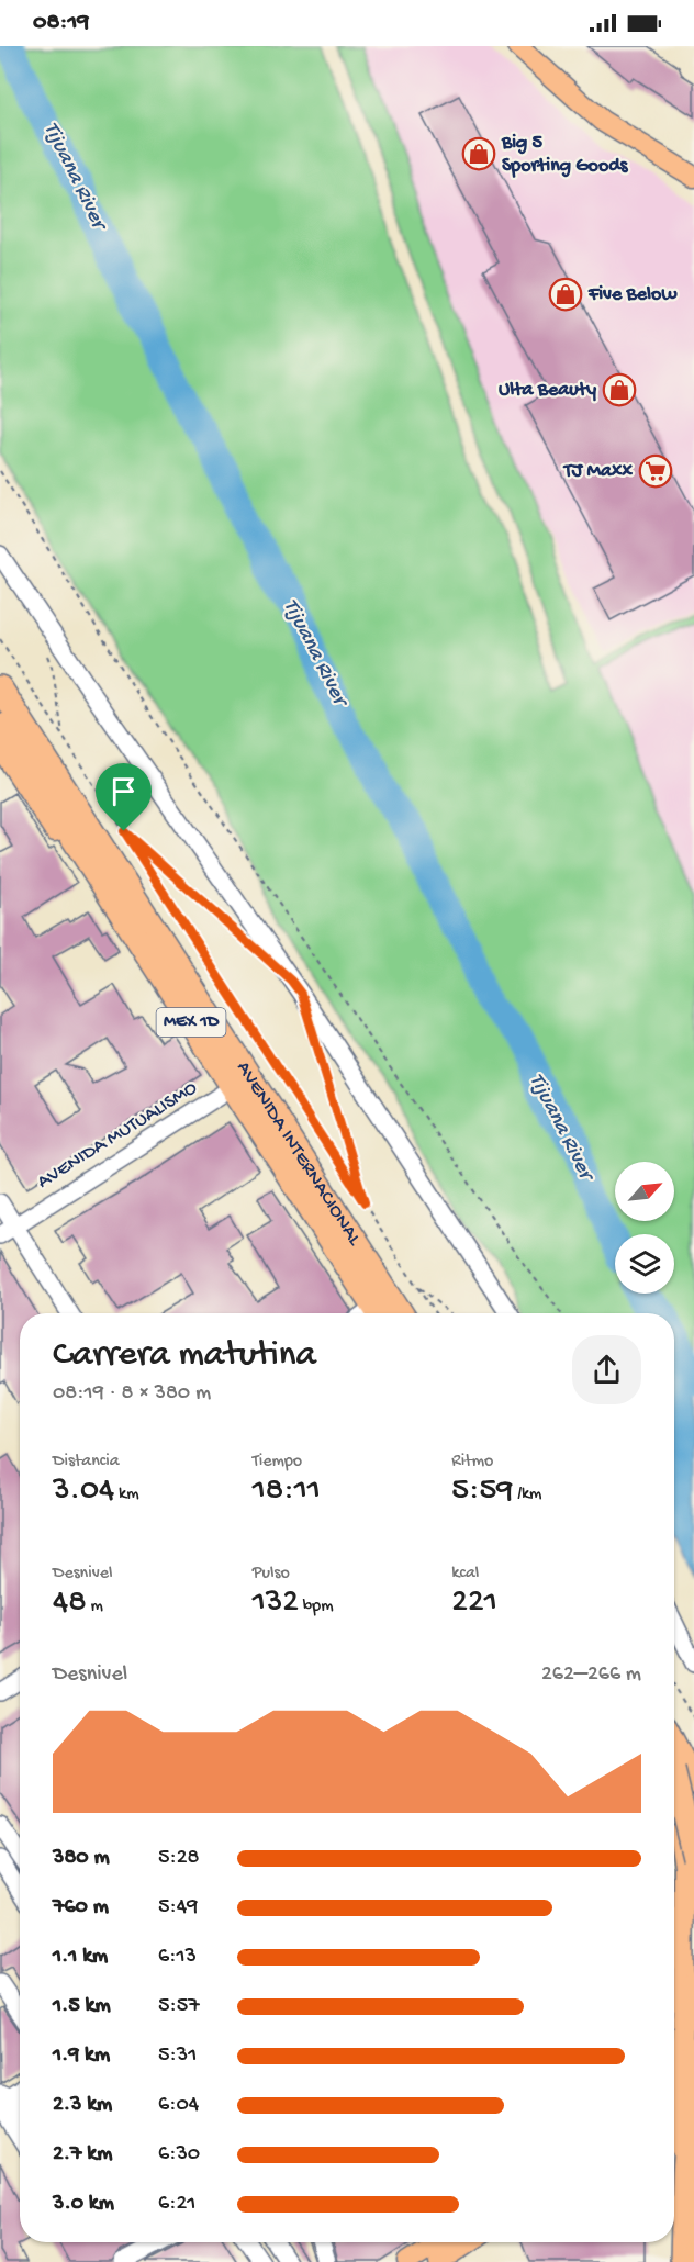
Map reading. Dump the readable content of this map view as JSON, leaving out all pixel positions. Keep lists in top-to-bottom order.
{
  "streets": {
    "highway": ["MEX 1D", "AVENIDA INTERNACIONAL"],
    "street": ["AVENIDA MUTUALISMO"]
  },
  "crossings": [
    ["AVENIDA MUTUALISMO", "AVENIDA INTERNACIONAL"]
  ],
  "water": ["Tijuana River"],
  "places": {
    "shop": ["Big 5 Sporting Goods", "Five Below", "Ulta Beauty"],
    "supermarket": ["TJ Maxx"]
  },
  "north": "top right",
  "page": {
    "status": "08:19",
    "heading": ["Carrera matutina", "08:19 · 8 × 380 m"],
    "stats": [
      ["Distancia", "3.04 km"],
      ["Tiempo", "18:11"],
      ["Ritmo", "5:59 /km"],
      ["Desnivel", "48 m"],
      ["Pulso", "132 bpm"],
      ["kcal", "221"]
    ],
    "chart": ["Desnivel", "262–266 m"],
    "list": [
      {
        "name": "380 m",
        "note": "5:28"
      },
      {
        "name": "760 m",
        "note": "5:49"
      },
      {
        "name": "1.1 km",
        "note": "6:13"
      },
      {
        "name": "1.5 km",
        "note": "5:57"
      },
      {
        "name": "1.9 km",
        "note": "5:31"
      },
      {
        "name": "2.3 km",
        "note": "6:04"
      },
      {
        "name": "2.7 km",
        "note": "6:30"
      },
      {
        "name": "3.0 km",
        "note": "6:21"
      }
    ]
  }
}
